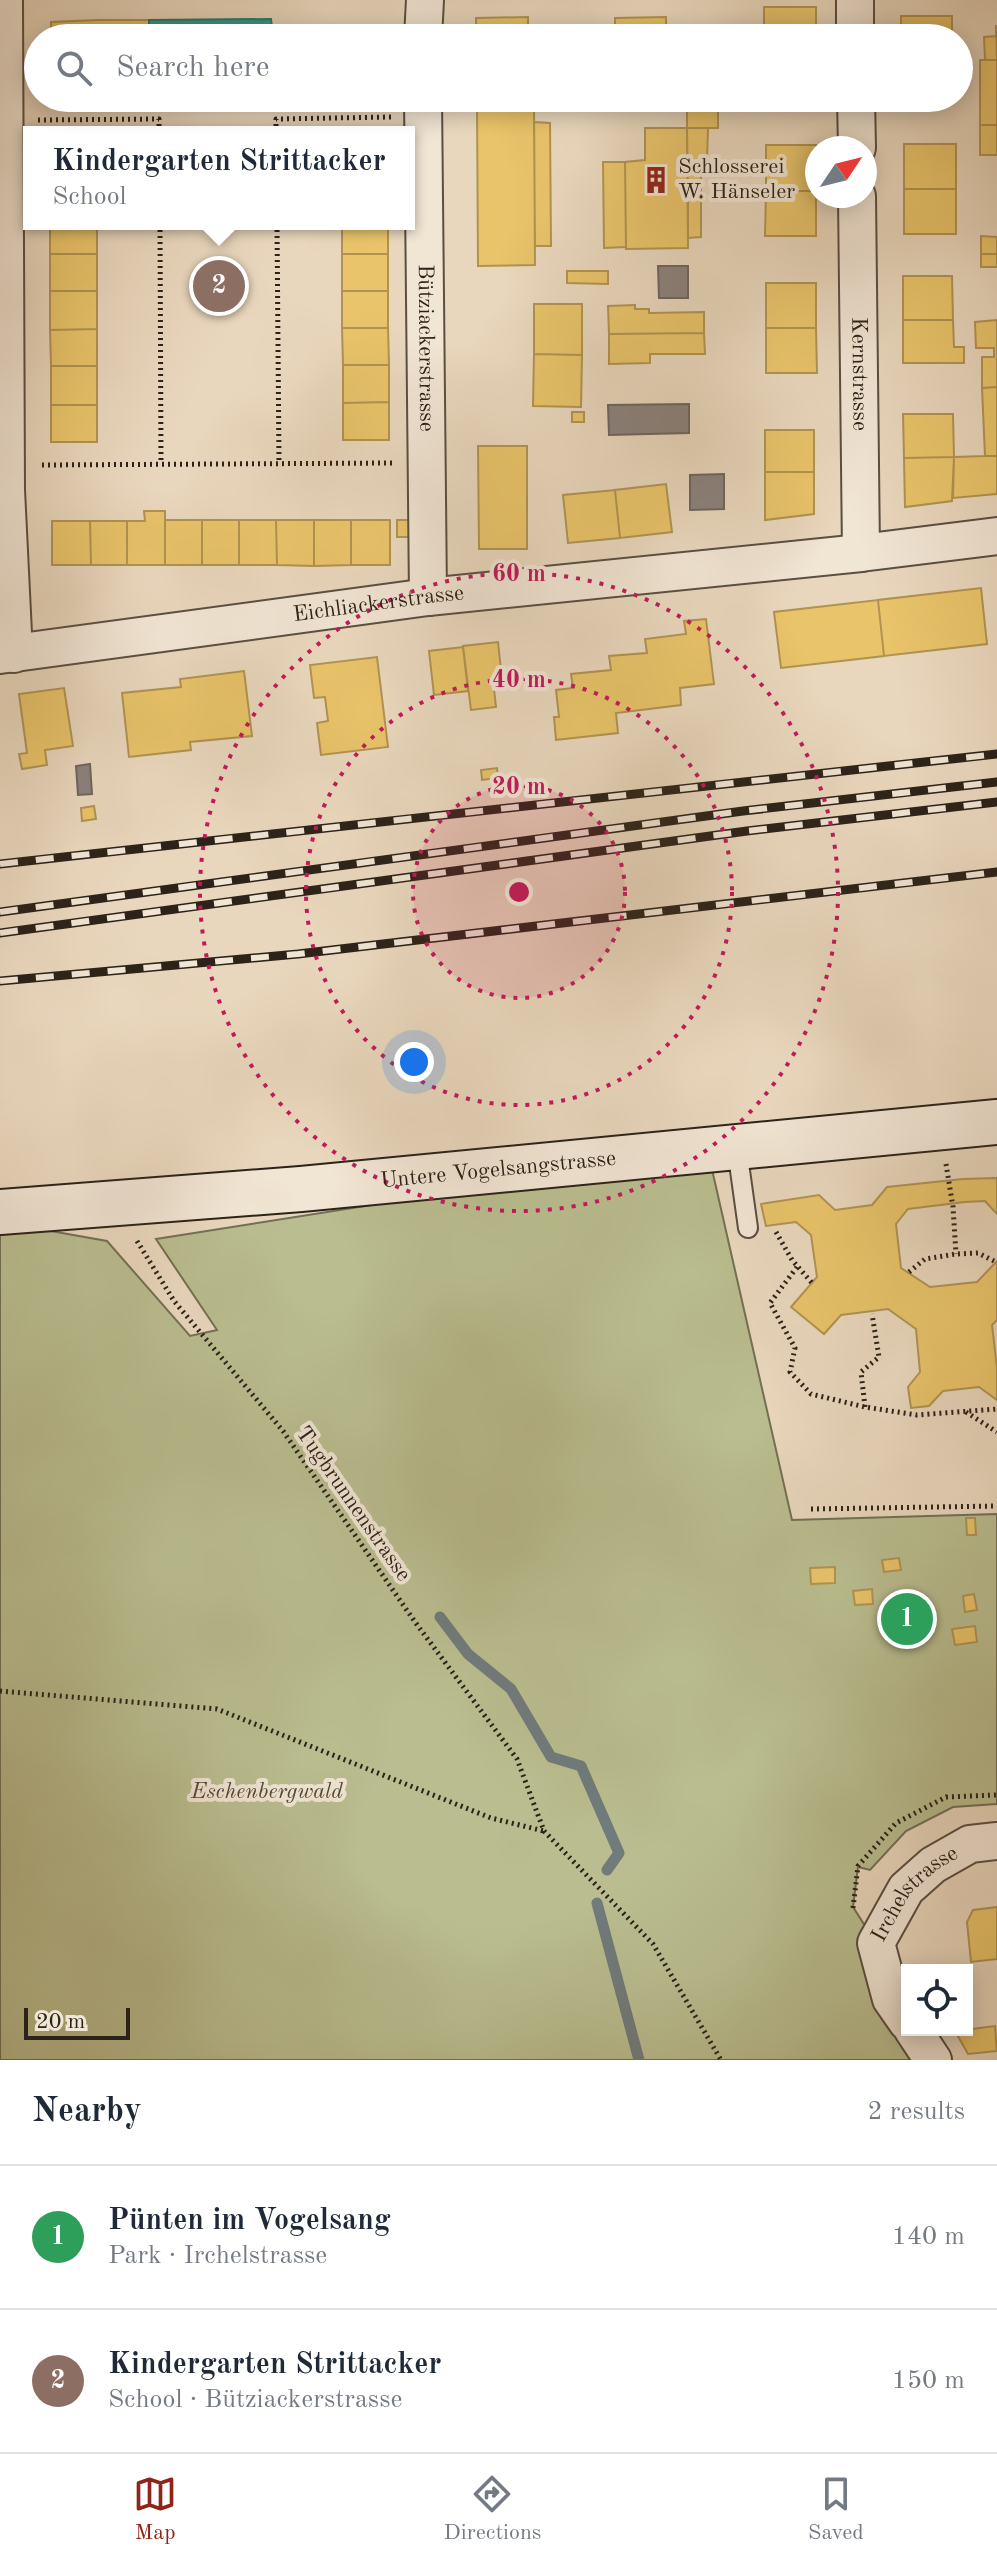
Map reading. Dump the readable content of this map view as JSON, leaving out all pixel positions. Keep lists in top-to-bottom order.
{
  "streets": {
    "main road": ["Untere Vogelsangstrasse"],
    "street": [
      "Bütziackerstrasse",
      "Kernstrasse",
      "Eichliackerstrasse",
      "Irchelstrasse"
    ],
    "path": ["Tugbrunnenstrasse"]
  },
  "crossings": [
    ["Bütziackerstrasse", "Eichliackerstrasse"],
    ["Kernstrasse", "Eichliackerstrasse"],
    ["Untere Vogelsangstrasse", "Tugbrunnenstrasse"]
  ],
  "parks": ["Eschenbergwald"],
  "places": {
    "building": ["Schlosserei W. Hänseler"]
  },
  "scale_bar": "20 m",
  "north": "top right",
  "page": {
    "search": "Search here",
    "popup": ["Kindergarten Strittacker", "School"],
    "pins": ["2", "1"],
    "scale": "20 m",
    "heading": ["Nearby", "2 results"],
    "list": [
      {
        "mark": "1",
        "name": "Pünten im Vogelsang",
        "note": "Park · Irchelstrasse",
        "value": "140 m"
      },
      {
        "mark": "2",
        "name": "Kindergarten Strittacker",
        "note": "School · Bütziackerstrasse",
        "value": "150 m"
      }
    ],
    "nav": ["Map", "Directions", "Saved"]
  },
  "rings": ["60 m", "40 m", "20 m"]
}
